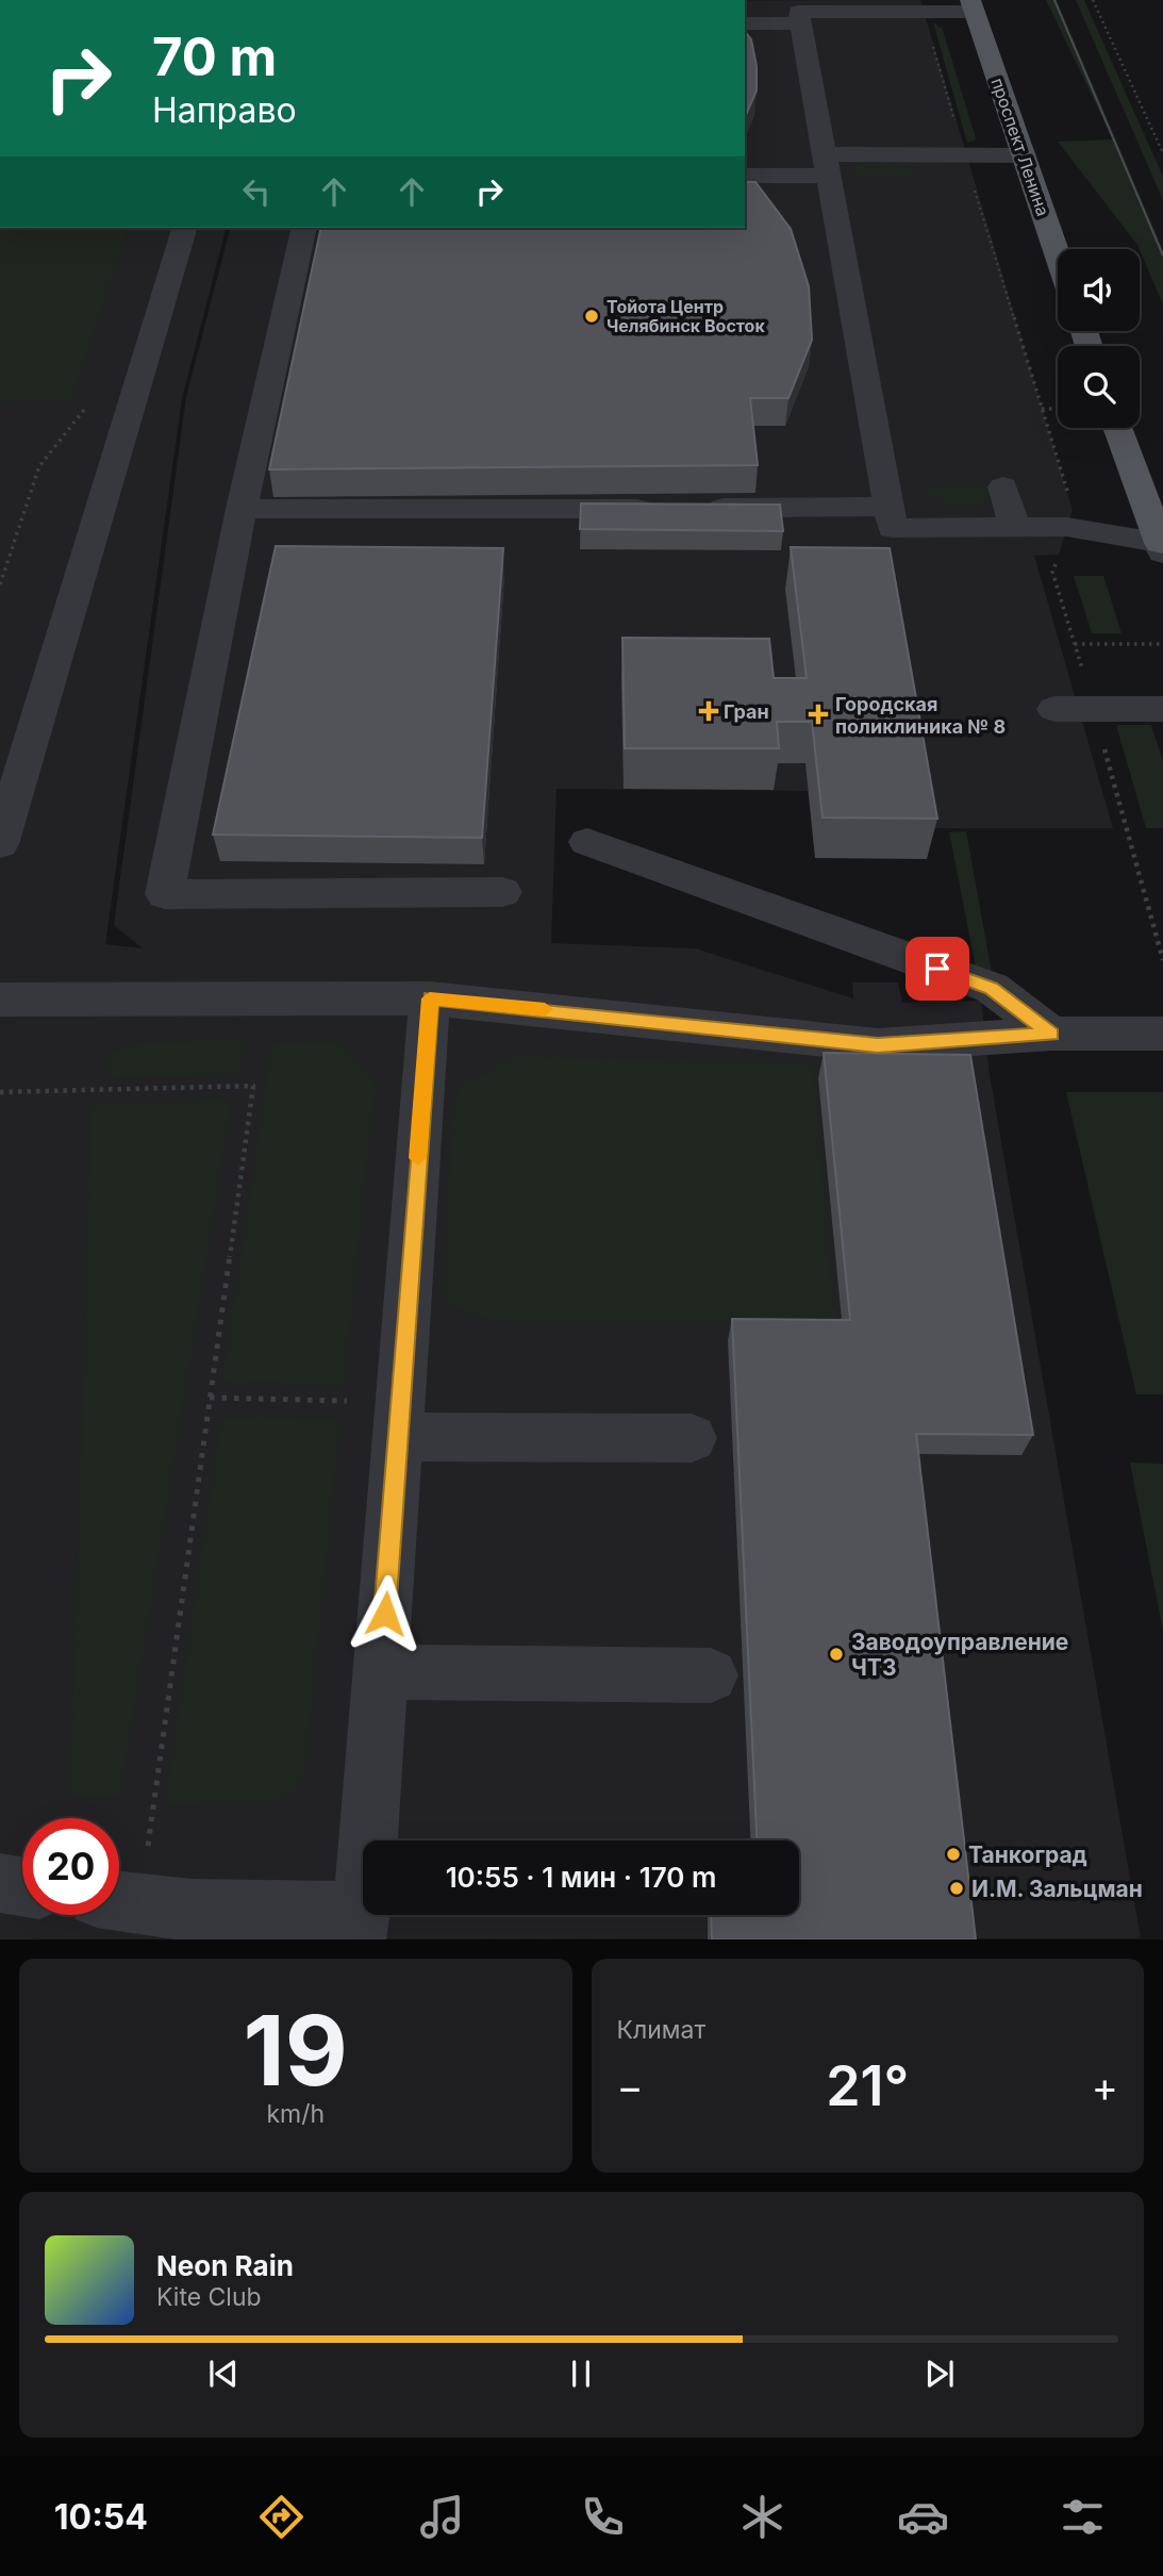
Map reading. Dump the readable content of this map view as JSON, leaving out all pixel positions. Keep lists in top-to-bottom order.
{
  "streets": {
    "main road": ["проспект Ленина"]
  },
  "places": {
    "other": [
      "Тойота Центр Челябинск Восток",
      "Заводоуправление ЧТЗ",
      "Танкоград",
      "И.М. Зальцман"
    ],
    "health": ["Гран", "Городская поликлиника № 8"]
  },
  "page": {
    "turn": ["70 m", "Направо"],
    "limit": "20",
    "trip": "10:55 · 1 мин · 170 m",
    "tile": [
      ["19", "km/h"],
      "Климат"
    ],
    "heat": ["−", "21°", "+"],
    "song": ["Neon Rain", "Kite Club"],
    "tabs": "10:54"
  }
}
